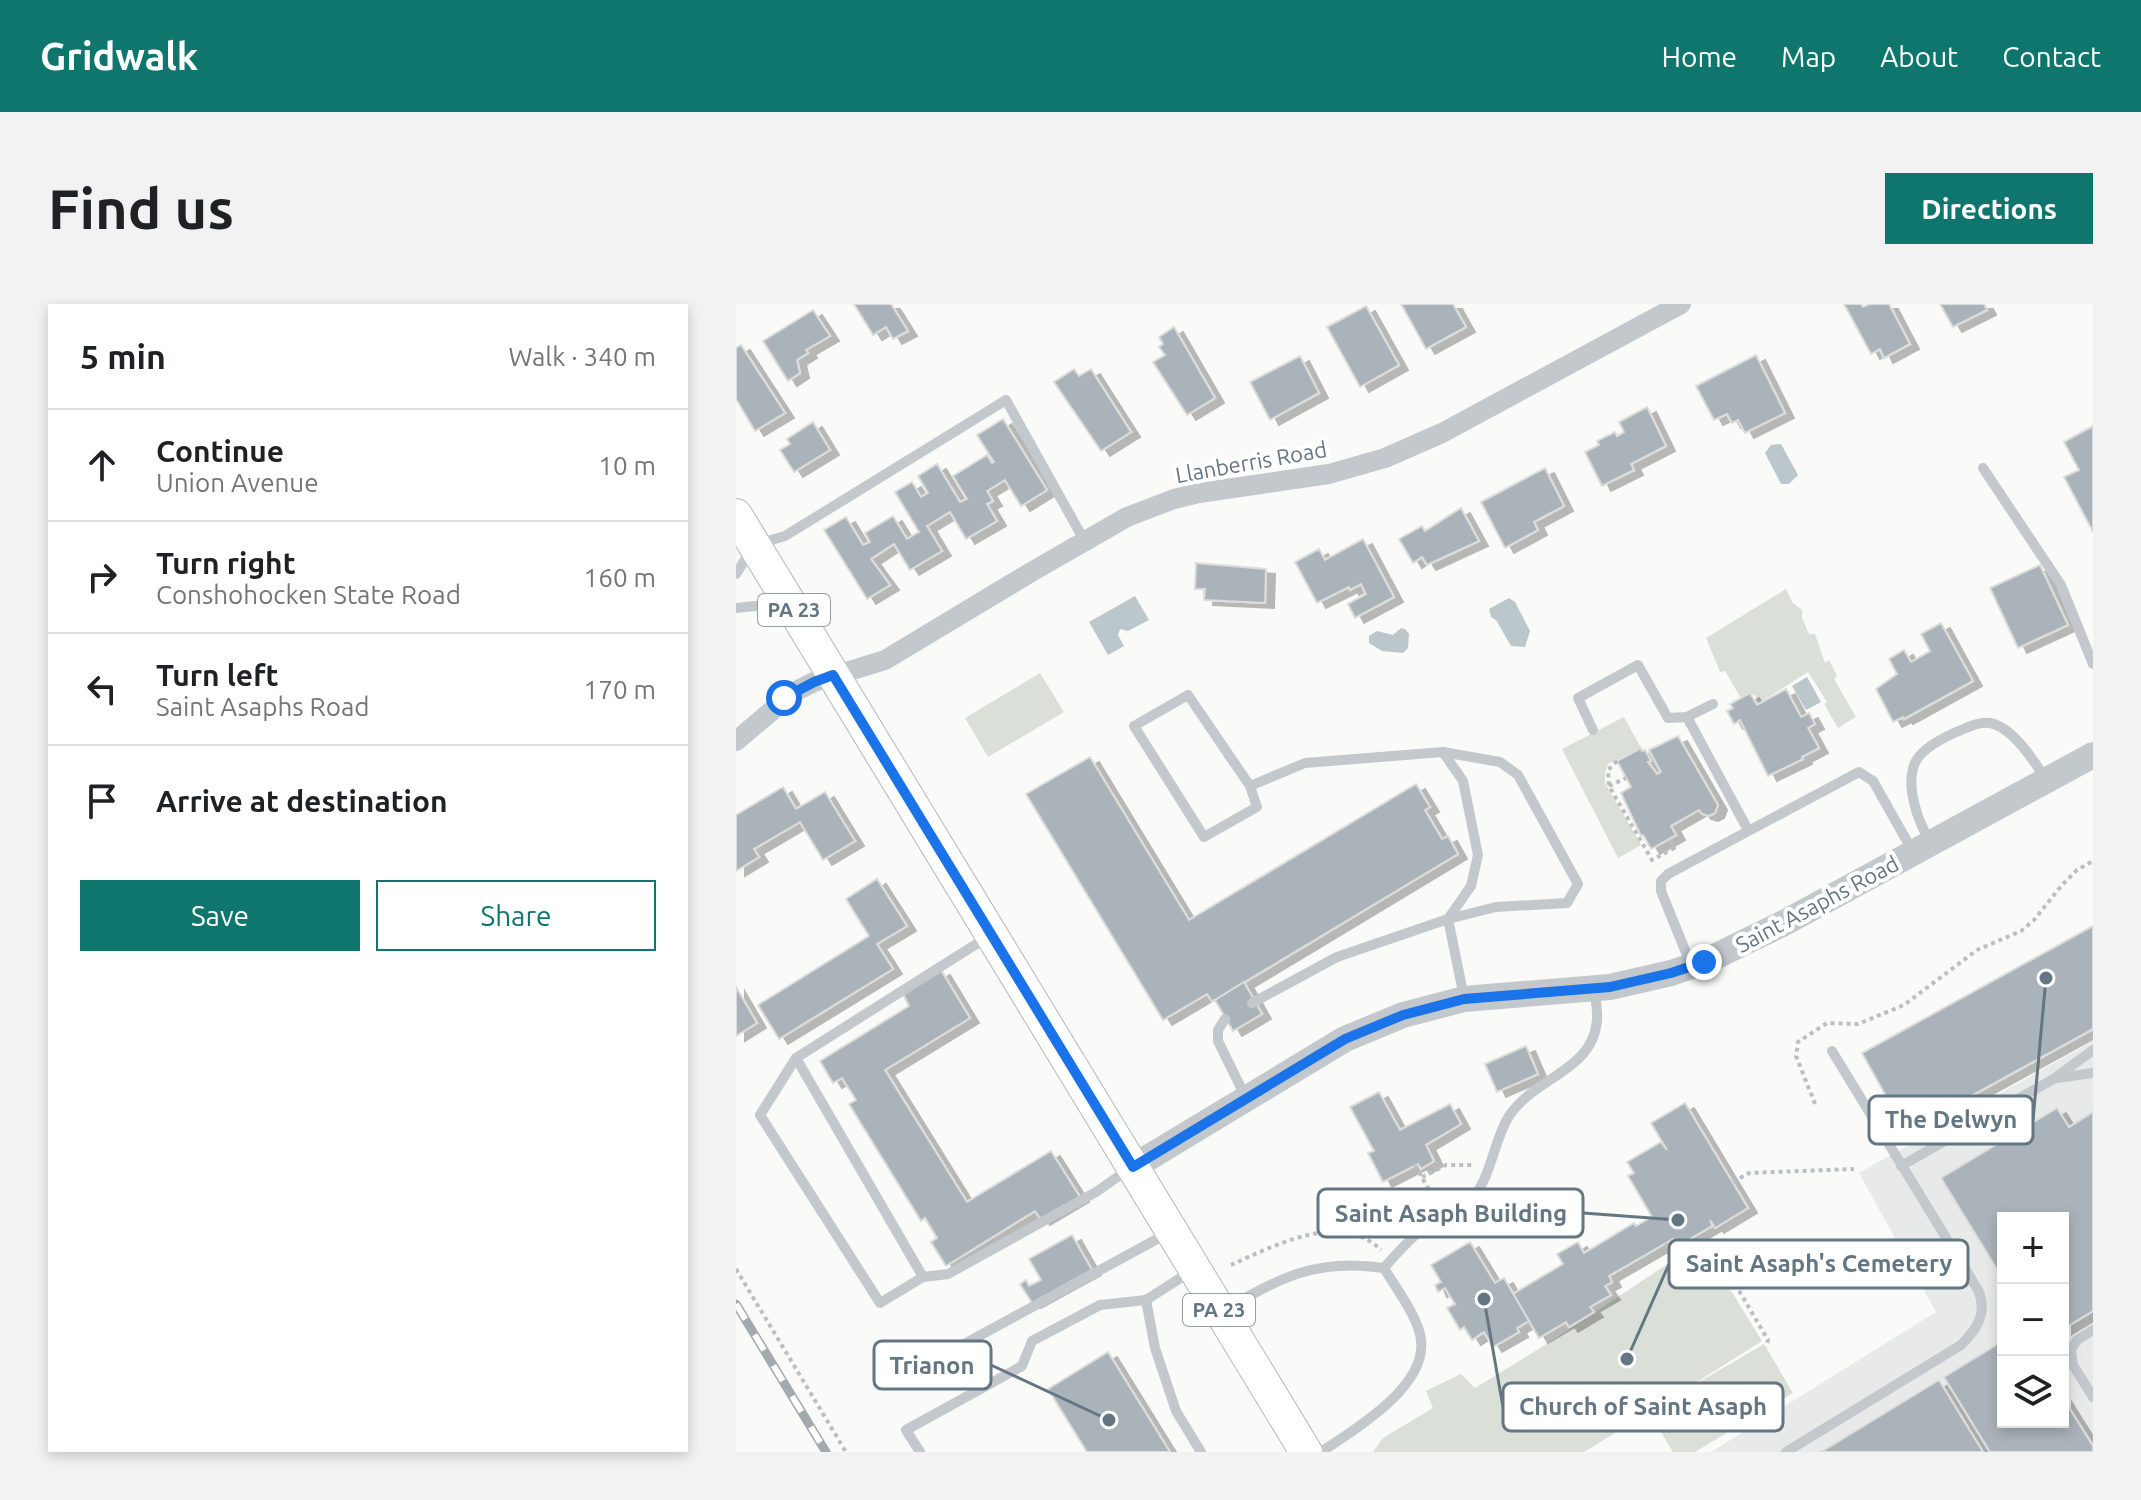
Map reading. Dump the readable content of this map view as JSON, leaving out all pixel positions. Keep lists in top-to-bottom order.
{
  "streets": {
    "main road": ["PA 23"],
    "street": ["Llanberris Road", "Saint Asaphs Road"]
  },
  "crossings": [
    ["Llanberris Road", "PA 23"],
    ["PA 23", "Saint Asaphs Road"]
  ],
  "places": [
    "The Delwyn",
    "Saint Asaph Building",
    "Church of Saint Asaph",
    "Saint Asaph's Cemetery",
    "Trianon"
  ],
  "page": {
    "header": "Gridwalk",
    "nav": [
      "Home",
      "Map",
      "About",
      "Contact"
    ],
    "buttons": [
      "Directions",
      ["Save", "Share"]
    ],
    "title": "Find us",
    "heading": ["5 min", "Walk · 340 m"],
    "list": [
      ["Continue", "Union Avenue", "10 m"],
      ["Turn right", "Conshohocken State Road", "160 m"],
      ["Turn left", "Saint Asaphs Road", "170 m"],
      "Arrive at destination"
    ],
    "map_buttons": ["+", "−"]
  }
}
